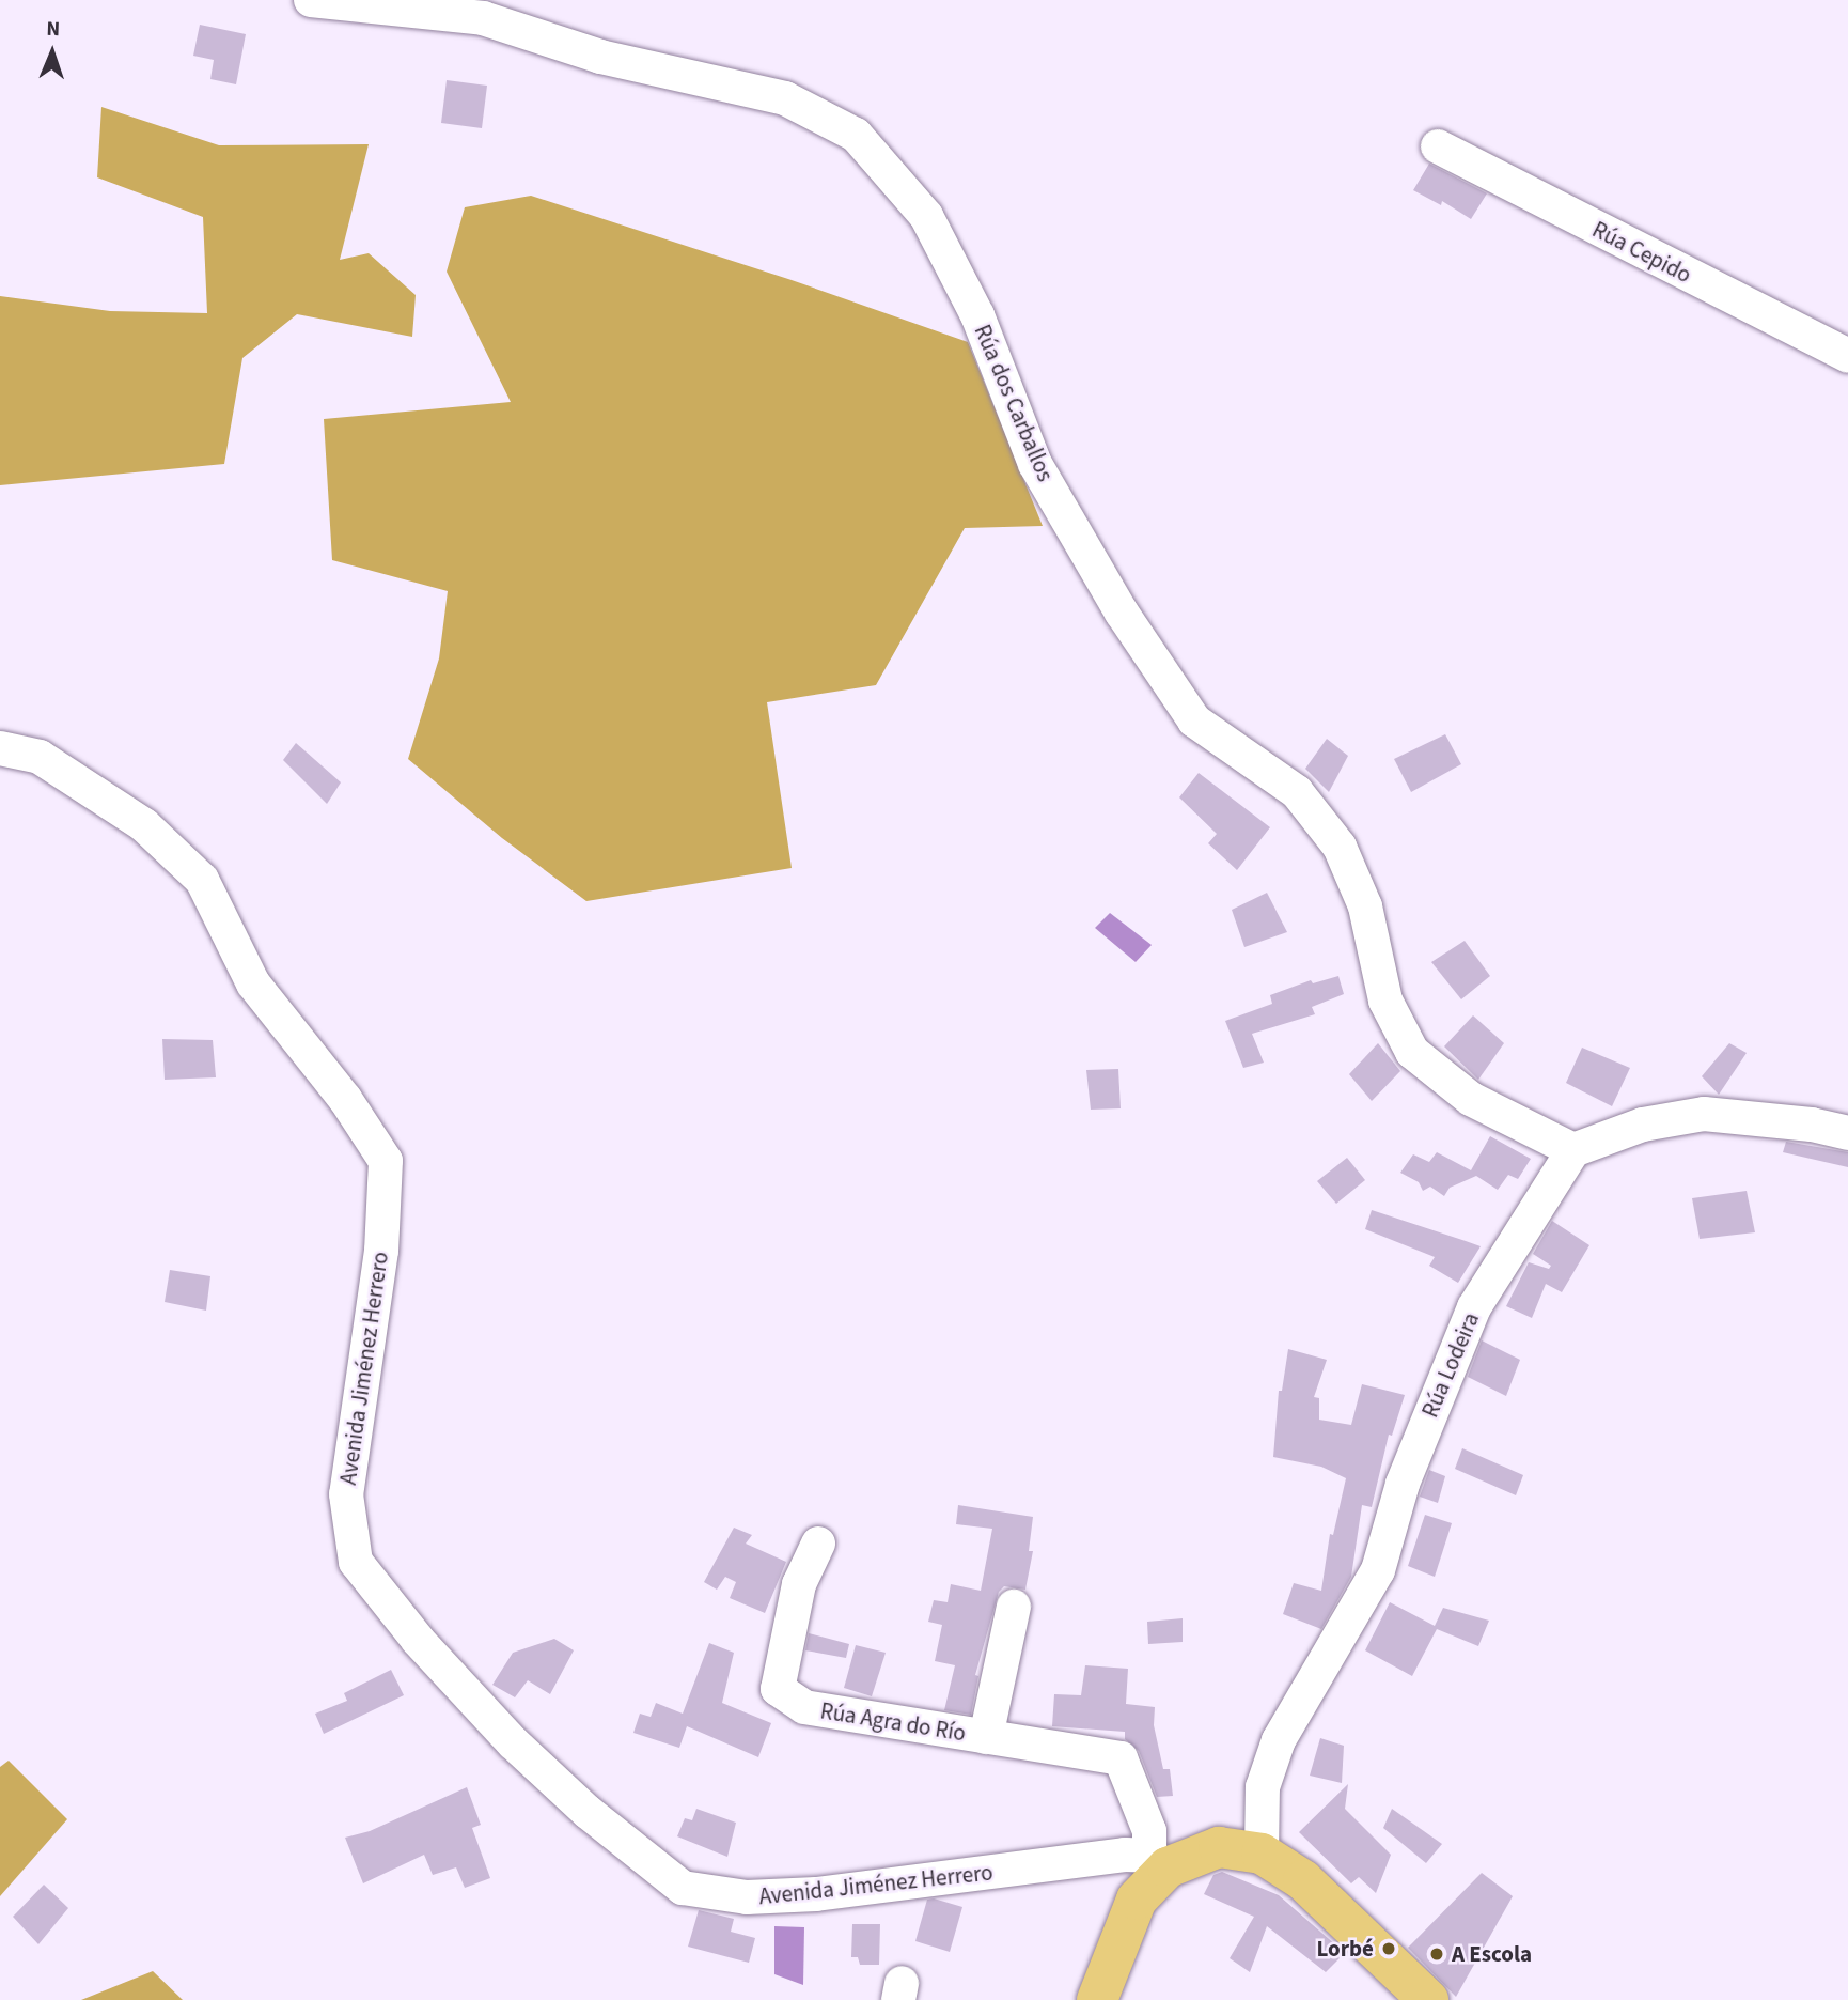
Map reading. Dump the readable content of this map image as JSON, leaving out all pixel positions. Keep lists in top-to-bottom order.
{
  "streets": {
    "street": [
      "Rúa Cepido",
      "Rúa dos Carballos",
      "Rúa Lodeira",
      "Avenida Jiménez Herrero",
      "Rúa Agra do Río"
    ]
  },
  "crossings": [
    ["Rúa dos Carballos", "Rúa Lodeira"],
    ["Avenida Jiménez Herrero", "Rúa Agra do Río"]
  ],
  "places": ["Lorbé", "A Escola"],
  "north": "top"
}
